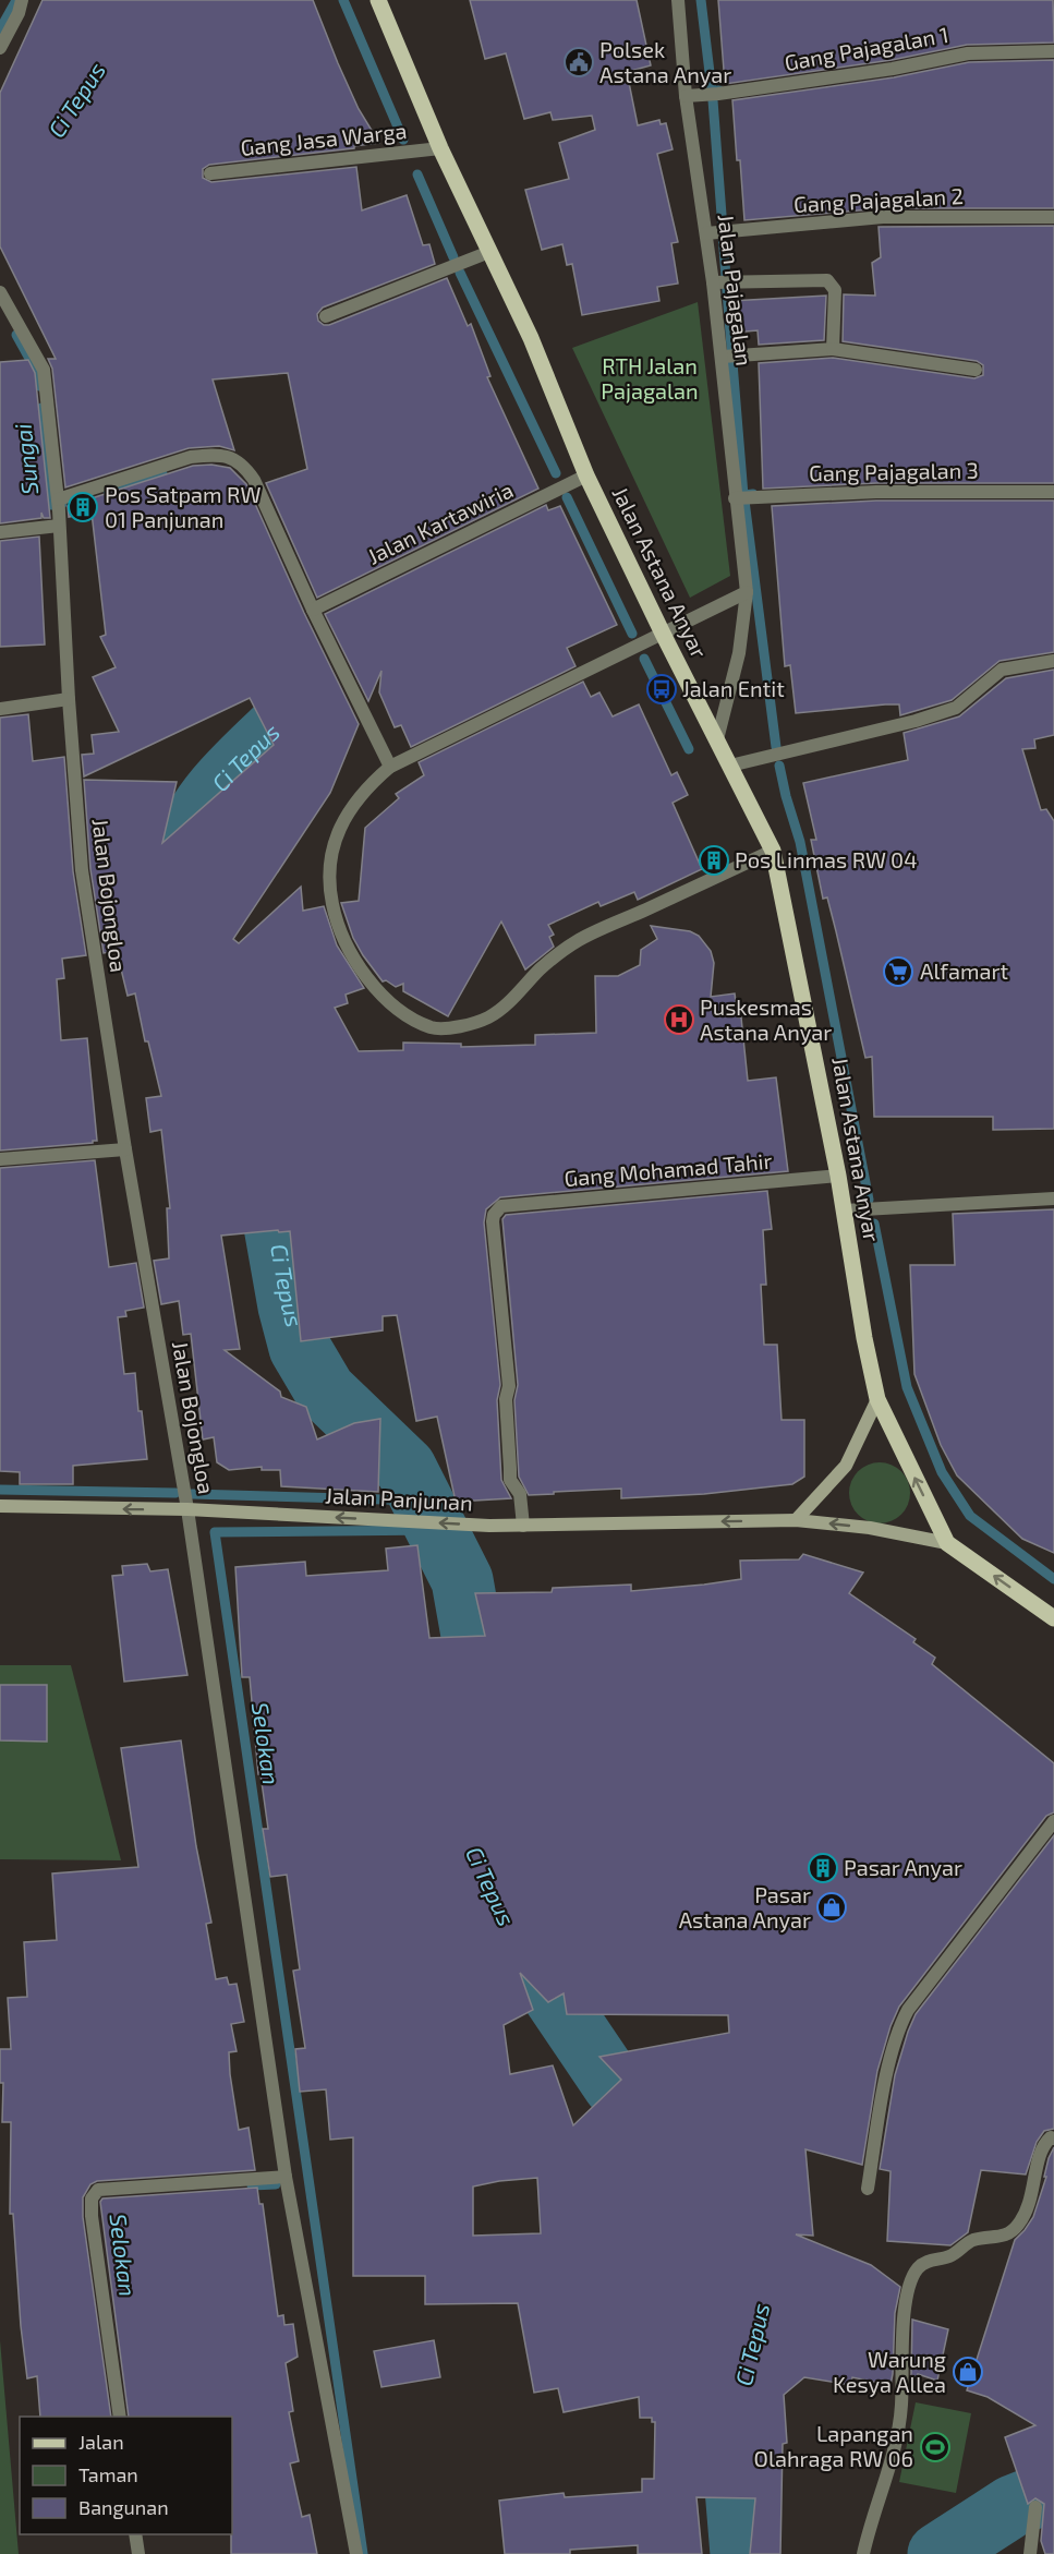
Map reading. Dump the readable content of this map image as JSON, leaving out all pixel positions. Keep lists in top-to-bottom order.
{
  "streets": {
    "main road": ["Jalan Astana Anyar", "Jalan Panjunan"],
    "street": [
      "Gang Pajagalan 1",
      "Gang Jasa Warga",
      "Gang Pajagalan 2",
      "Jalan Pajagalan",
      "Gang Pajagalan 3",
      "Jalan Kartawiria",
      "Jalan Bojongloa",
      "Gang Mohamad Tahir"
    ]
  },
  "crossings": [
    ["Gang Pajagalan 1", "Jalan Pajagalan"],
    ["Gang Jasa Warga", "Jalan Astana Anyar"],
    ["Gang Pajagalan 2", "Jalan Pajagalan"],
    ["Jalan Pajagalan", "Gang Pajagalan 3"],
    ["Jalan Pajagalan", "Jalan Astana Anyar"],
    ["Jalan Kartawiria", "Jalan Astana Anyar"],
    ["Jalan Astana Anyar", "Gang Mohamad Tahir"],
    ["Jalan Astana Anyar", "Jalan Panjunan"],
    ["Jalan Bojongloa", "Jalan Panjunan"],
    ["Gang Mohamad Tahir", "Jalan Panjunan"]
  ],
  "one_way": ["Jalan Panjunan"],
  "water": ["Ci Tepus", "Sungai", "Selokan"],
  "parks": ["RTH Jalan Pajagalan"],
  "places": {
    "public building": ["Polsek Astana Anyar"],
    "building": ["Pos Satpam RW 01 Panjunan", "Pos Linmas RW 04", "Pasar Anyar"],
    "bus stop": ["Jalan Entit"],
    "supermarket": ["Alfamart"],
    "hospital": ["Puskesmas Astana Anyar"],
    "shop": ["Pasar Astana Anyar", "Warung Kesya Allea"],
    "sports": ["Lapangan Olahraga RW 06"]
  },
  "legend": ["Jalan", "Taman", "Bangunan"]
}
